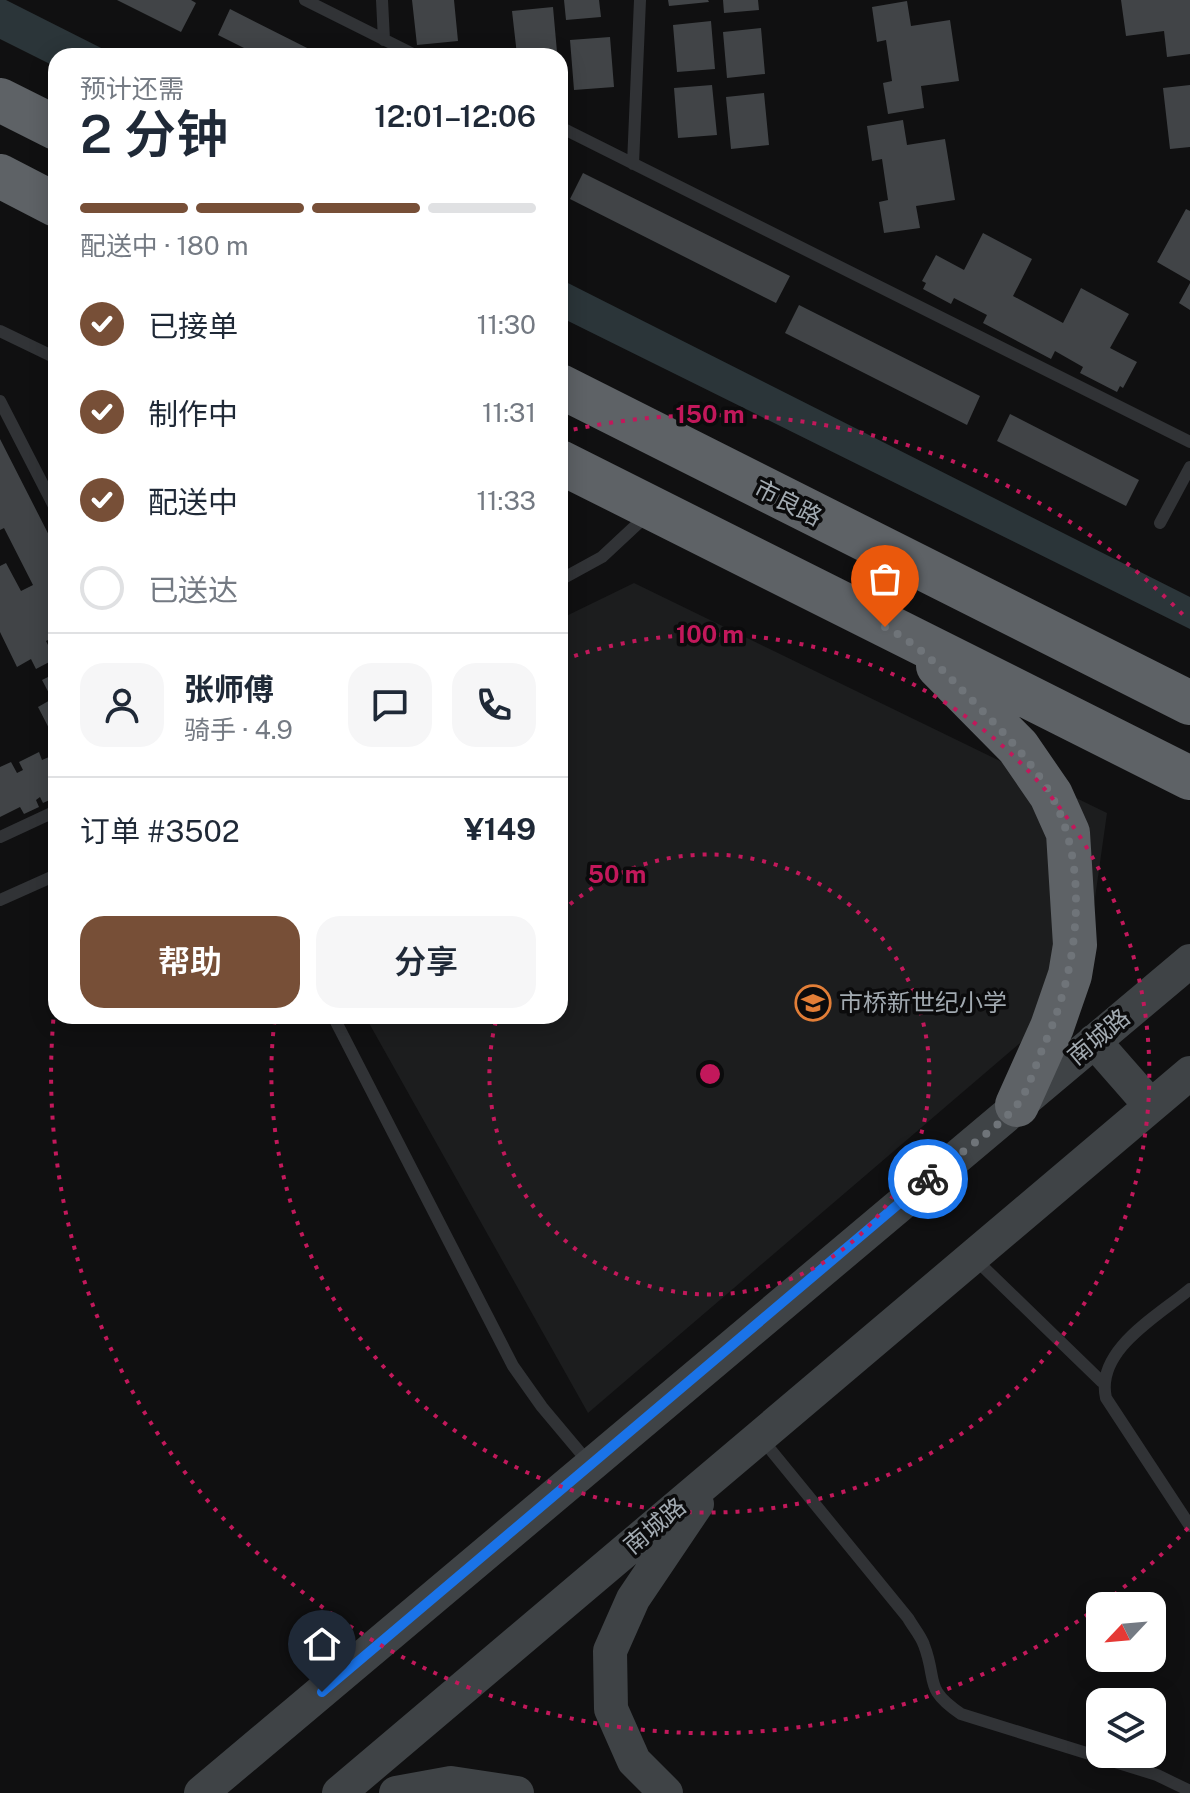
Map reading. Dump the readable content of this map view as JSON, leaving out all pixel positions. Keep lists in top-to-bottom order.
{
  "streets": {
    "highway": ["市良路"],
    "street": ["南城路"]
  },
  "places": {
    "school or university": ["市桥新世纪小学"]
  },
  "north": "bottom left",
  "page": {
    "heading": ["2 分钟", "预计还需", "12:01–12:06"],
    "panel": [
      "张师傅",
      "骑手 · 4.9",
      "订单 #3502",
      "¥149"
    ],
    "bar": "配送中 · 180 m",
    "list": [
      ["已接单", "11:30"],
      ["制作中", "11:31"],
      ["配送中", "11:33"],
      "已送达"
    ],
    "buttons": ["帮助", "分享"]
  },
  "rings": ["150 m", "100 m", "50 m"]
}
